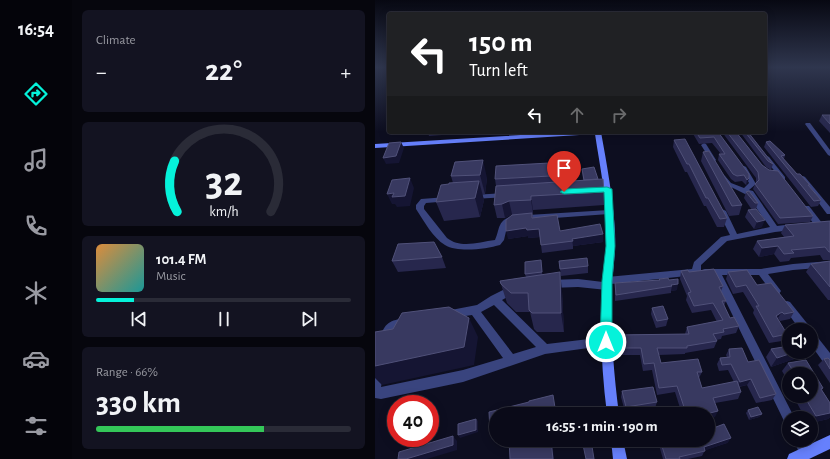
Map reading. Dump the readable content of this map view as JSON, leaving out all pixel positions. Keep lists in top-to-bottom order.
{
  "page": {
    "tabs": "16:54",
    "tile": [
      "Climate",
      ["Range · 66%", "330 km"]
    ],
    "turn": ["150 m", "Turn left"],
    "heat": ["−", "22°", "+"],
    "song": ["101.4 FM", "Music"],
    "limit": "40",
    "trip": "16:55 · 1 min · 190 m",
    "gauge": ["32", "km/h"]
  }
}
